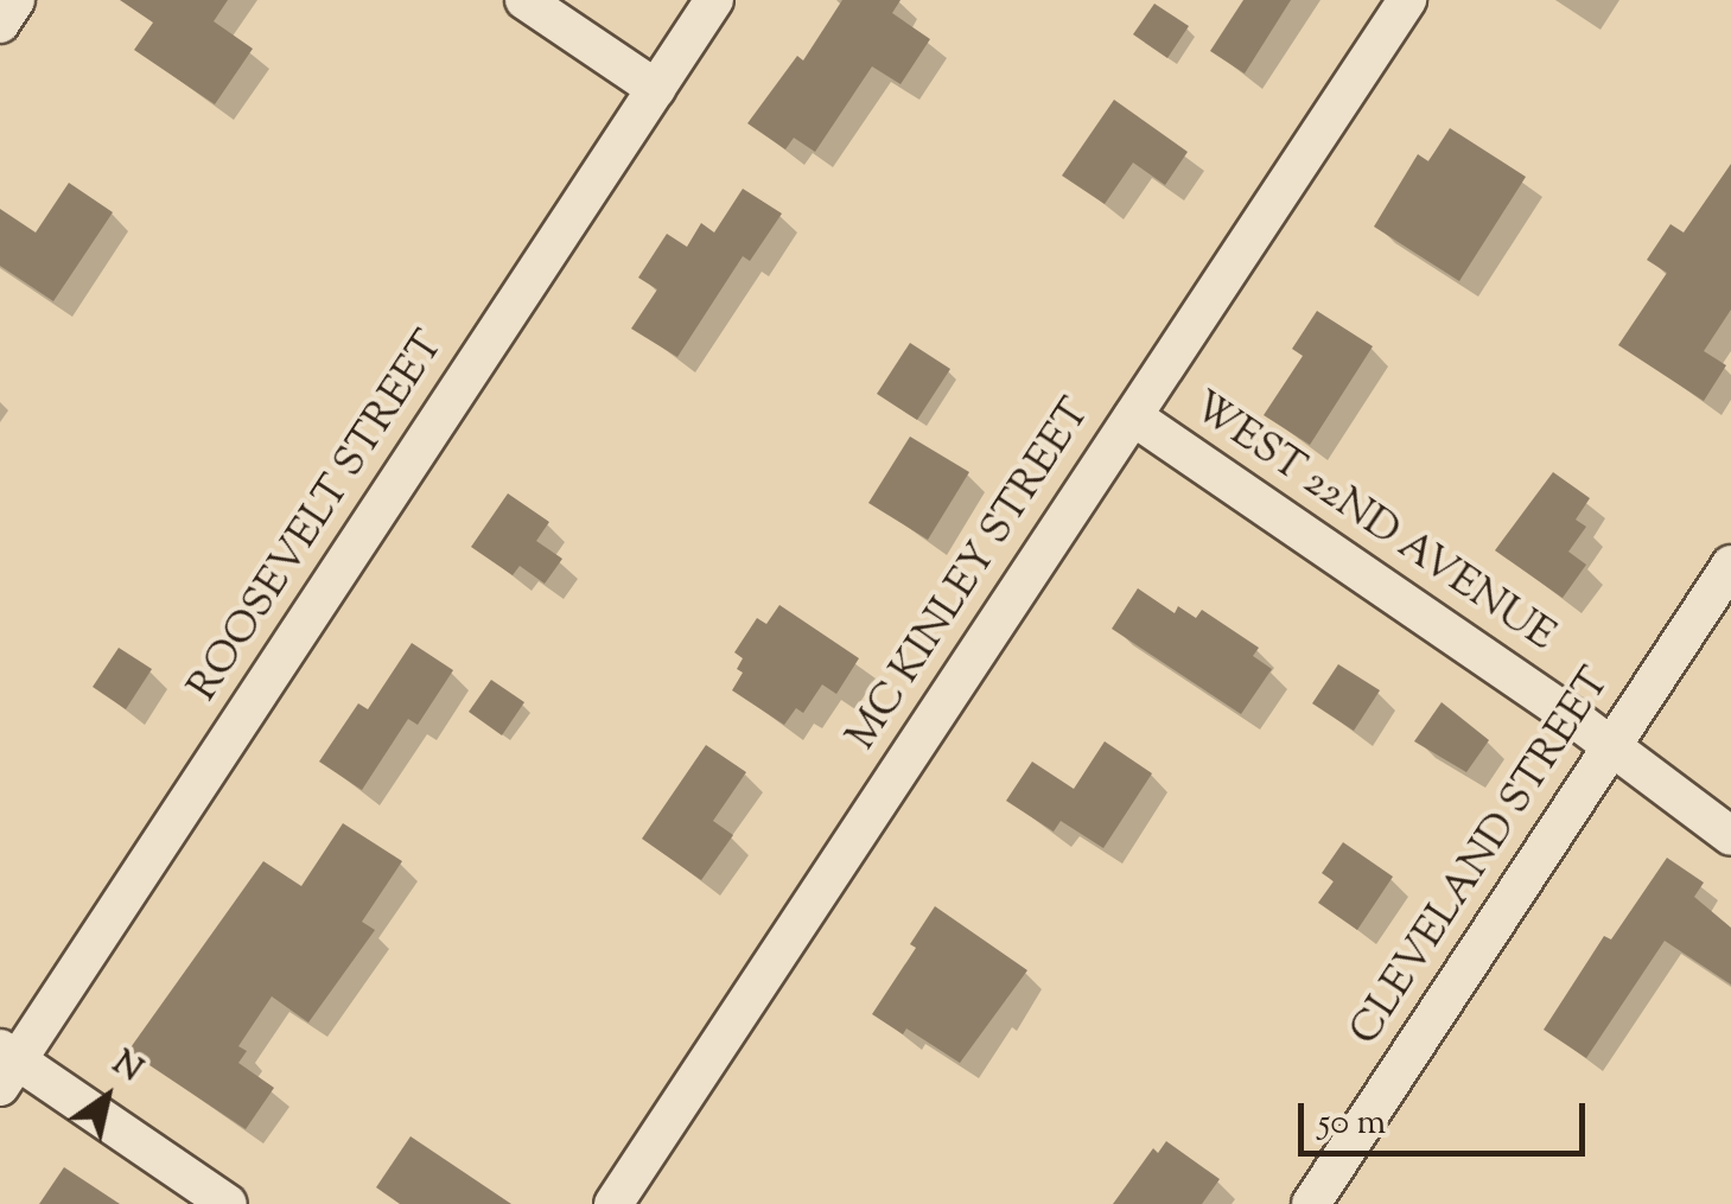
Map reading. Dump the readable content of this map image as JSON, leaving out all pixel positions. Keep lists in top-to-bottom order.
{
  "streets": {
    "street": [
      "ROOSEVELT STREET",
      "WEST 22ND AVENUE",
      "MC KINLEY STREET",
      "CLEVELAND STREET"
    ]
  },
  "crossings": [
    ["WEST 22ND AVENUE", "MC KINLEY STREET"],
    ["WEST 22ND AVENUE", "CLEVELAND STREET"]
  ],
  "scale_bar": "50 m",
  "north": "top right"
}
